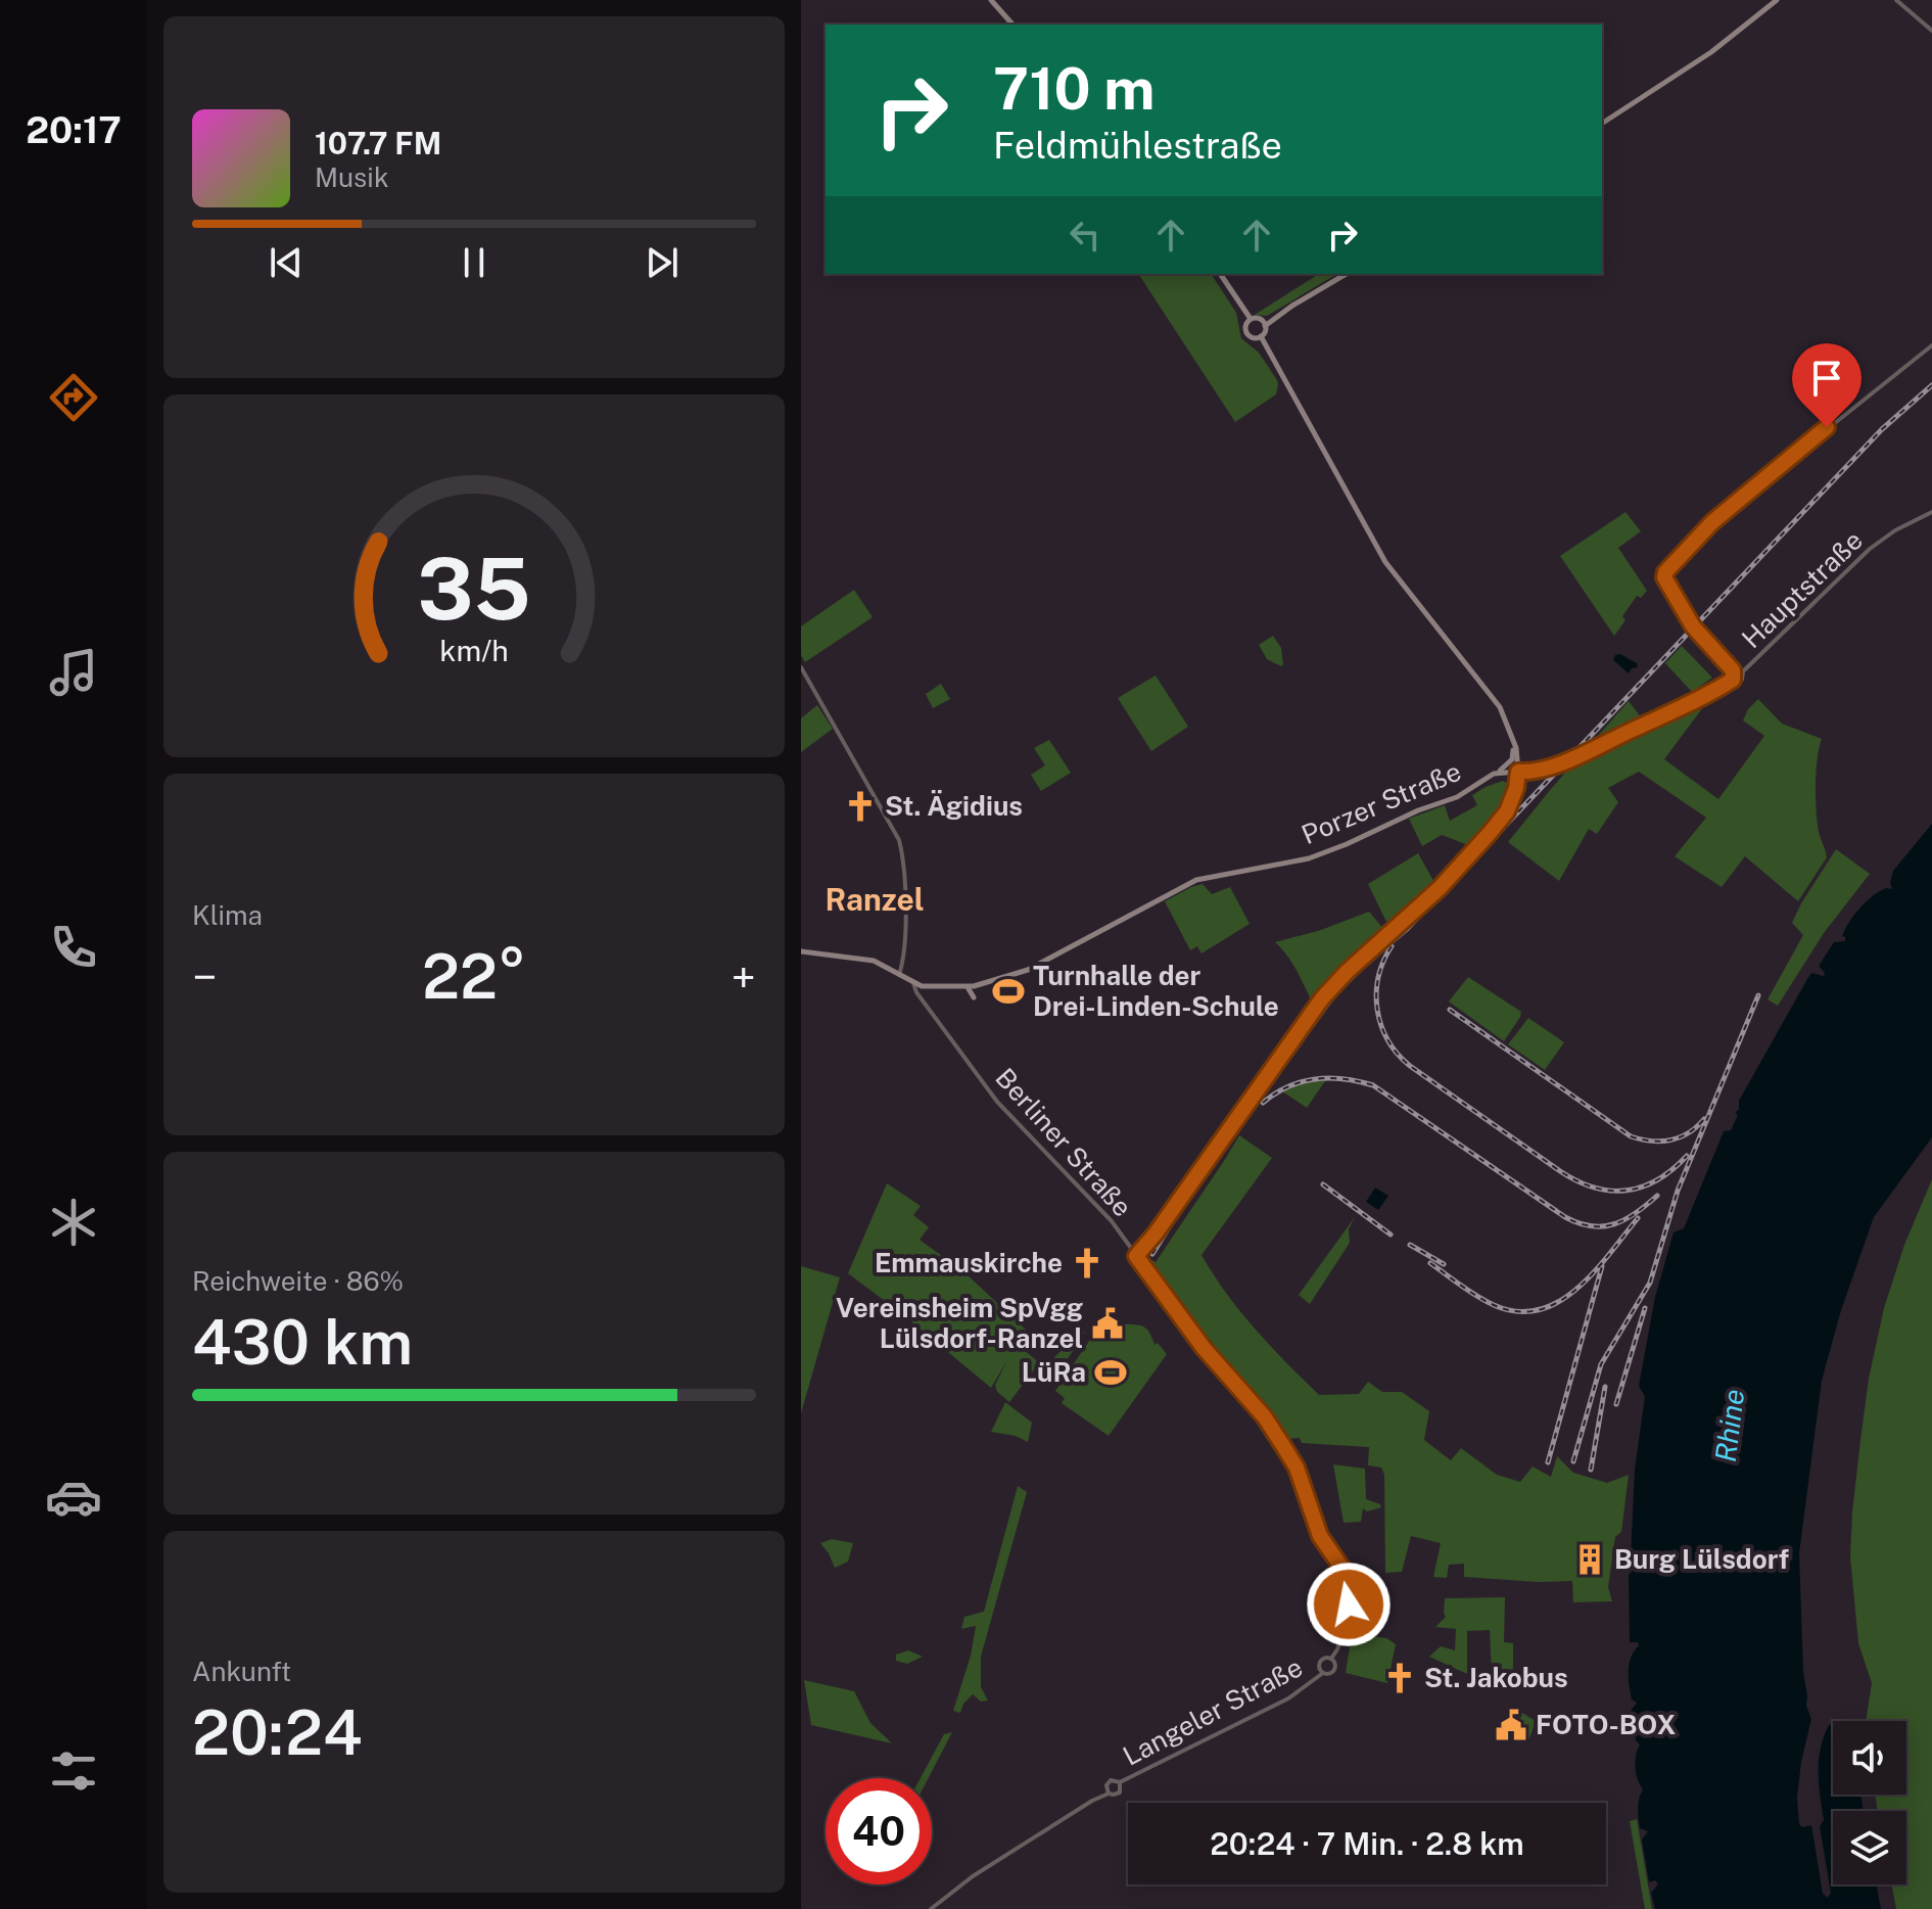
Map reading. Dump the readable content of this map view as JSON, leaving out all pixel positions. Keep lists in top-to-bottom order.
{
  "streets": {
    "main road": ["Porzer Straße"],
    "street": ["Hauptstraße", "Berliner Straße", "Langeler Straße"]
  },
  "crossings": [
    ["Hauptstraße", "Porzer Straße"],
    ["Porzer Straße", "Berliner Straße"],
    ["Berliner Straße", "Langeler Straße"]
  ],
  "districts": ["Ranzel"],
  "water": ["Rhine"],
  "places": {
    "church": ["St. Ägidius", "Emmauskirche", "St. Jakobus"],
    "sports": ["Turnhalle der Drei-Linden-Schule", "LüRa"],
    "public building": ["Vereinsheim SpVgg Lülsdorf-Ranzel", "FOTO-BOX"],
    "building": ["Burg Lülsdorf"]
  },
  "page": {
    "tabs": "20:17",
    "turn": ["710 m", "Feldmühlestraße"],
    "song": ["107.7 FM", "Musik"],
    "tile": [
      "Klima",
      ["Reichweite · 86%", "430 km"],
      ["Ankunft", "20:24"]
    ],
    "heat": ["−", "22°", "+"],
    "limit": "40",
    "trip": "20:24 · 7 Min. · 2.8 km",
    "gauge": ["35", "km/h"]
  }
}
